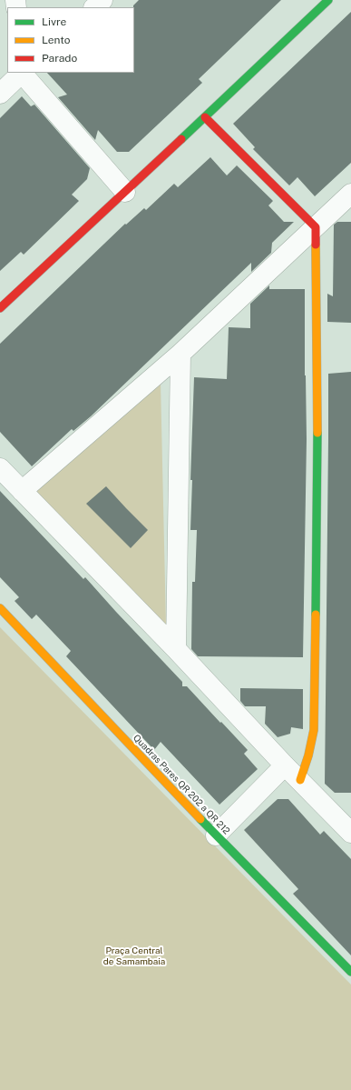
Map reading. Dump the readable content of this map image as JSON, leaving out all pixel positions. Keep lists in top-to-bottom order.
{
  "streets": {
    "street": ["Quadras Pares QR 202 a QR 212"]
  },
  "parks": ["Praça Central de Samambaia"],
  "legend": ["Livre", "Lento", "Parado"]
}
